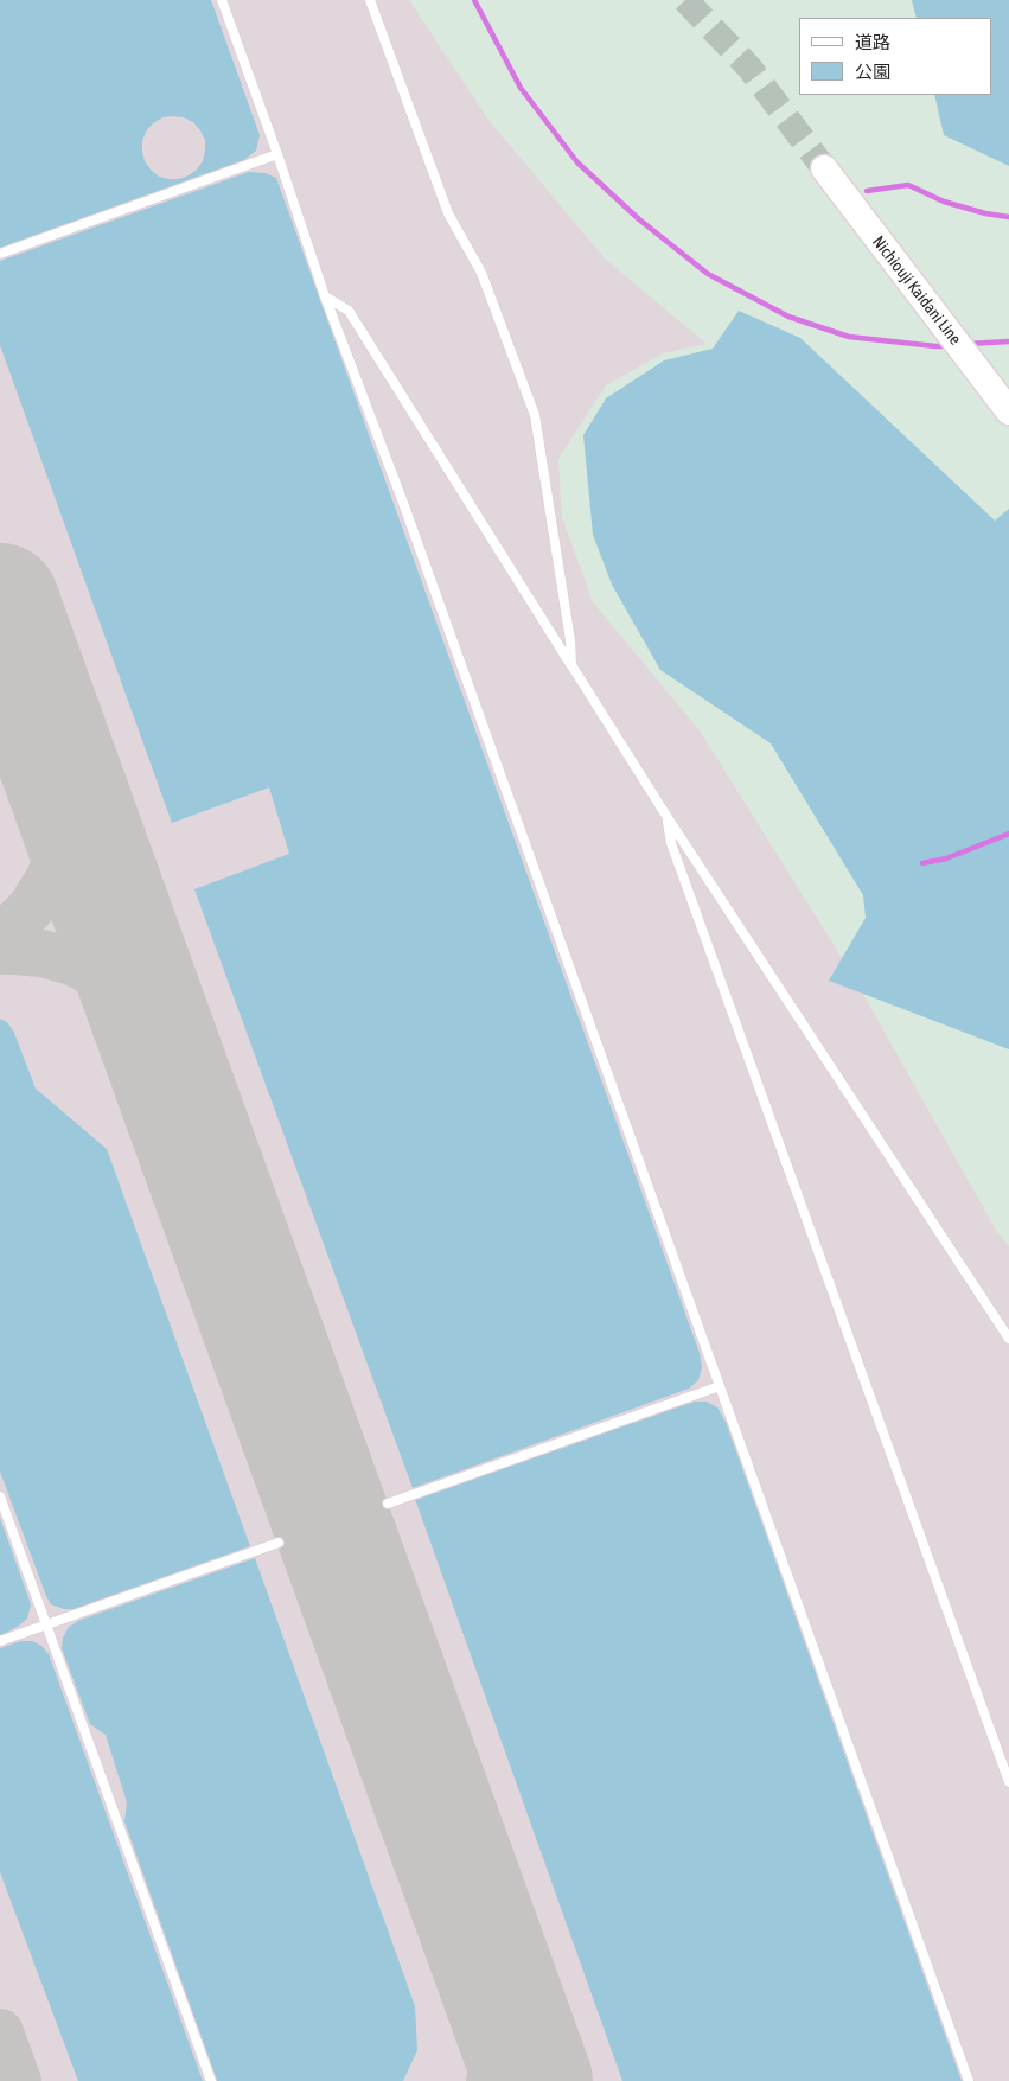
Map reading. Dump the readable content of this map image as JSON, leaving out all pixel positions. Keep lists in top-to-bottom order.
{
  "streets": {
    "main road": ["Nichiouji Kaidani Line"]
  },
  "legend": ["道路", "公園"]
}
